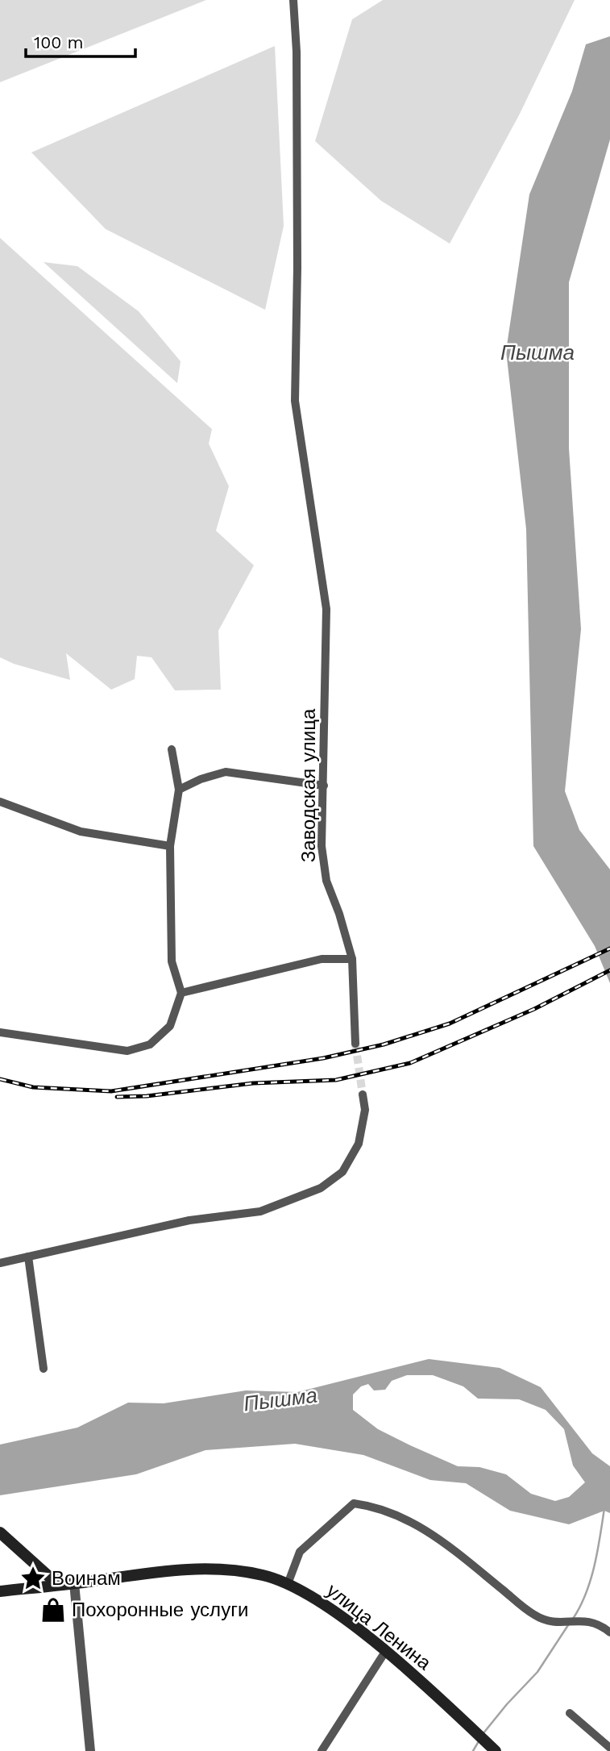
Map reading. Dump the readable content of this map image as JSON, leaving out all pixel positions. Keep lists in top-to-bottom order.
{
  "streets": {
    "main road": ["улица Ленина"],
    "street": ["Заводская улица"]
  },
  "water": ["Пышма"],
  "places": {
    "place": ["Воинам"],
    "shop": ["Похоронные услуги"]
  },
  "scale_bar": "100 m"
}
